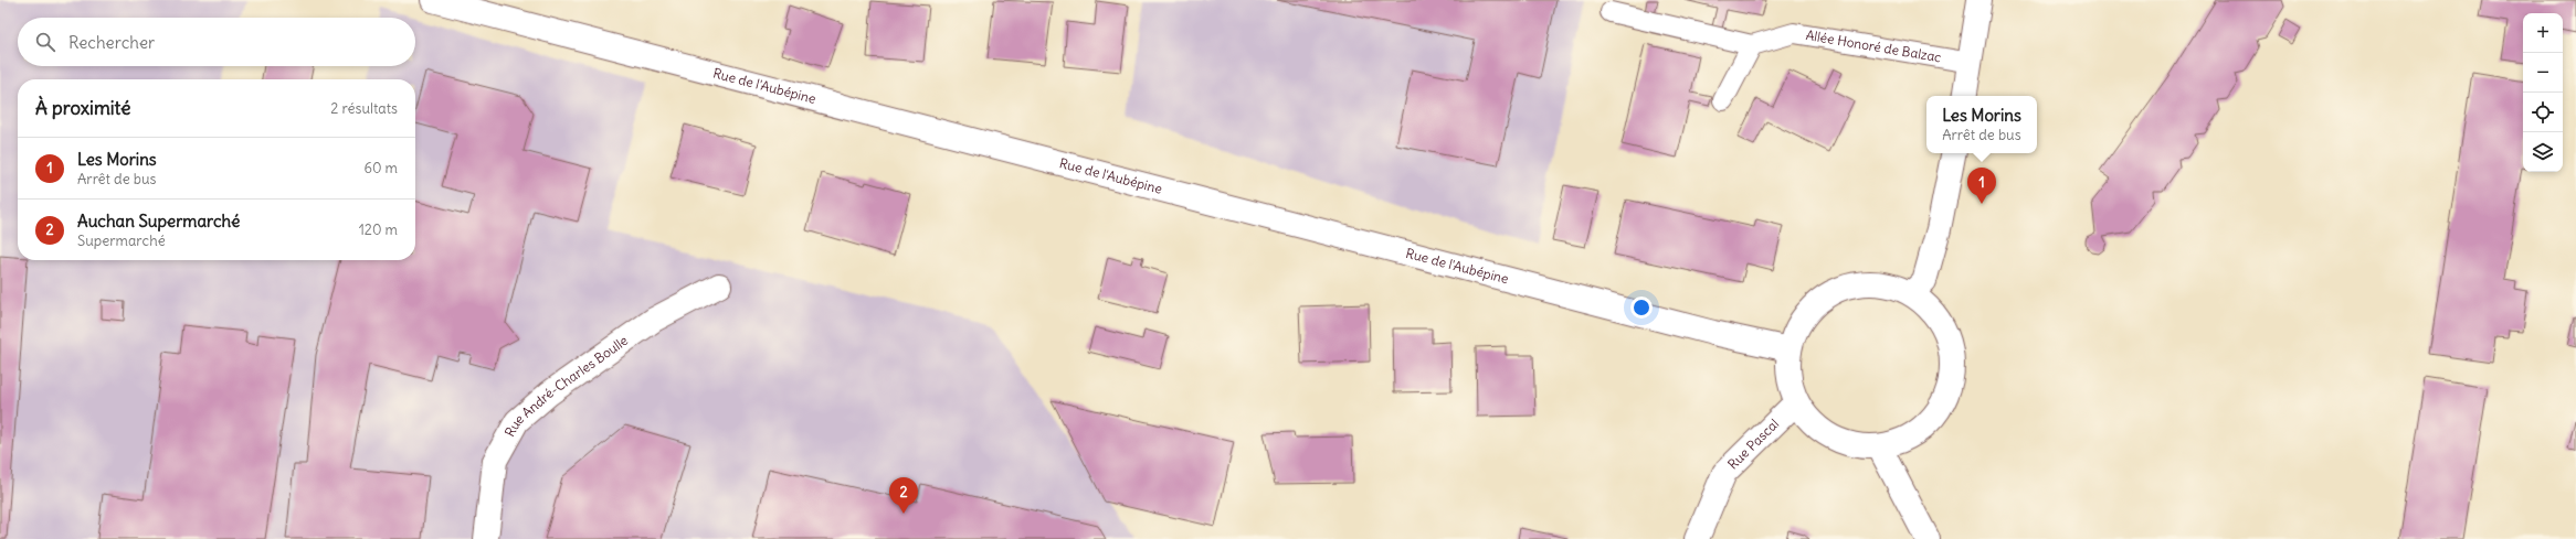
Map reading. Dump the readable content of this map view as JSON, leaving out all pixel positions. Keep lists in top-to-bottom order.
{
  "streets": {
    "street": ["Rue de l'Aubépine", "Rue André-Charles Boulle", "Rue Pascal"],
    "lane": ["Allée Honoré de Balzac"]
  },
  "page": {
    "map_buttons": ["+", "−"],
    "search": "Rechercher",
    "heading": ["À proximité", "2 résultats"],
    "popup": ["Les Morins", "Arrêt de bus"],
    "list": [
      {
        "mark": "1",
        "name": "Les Morins",
        "note": "Arrêt de bus",
        "value": "60 m"
      },
      {
        "mark": "2",
        "name": "Auchan Supermarché",
        "note": "Supermarché",
        "value": "120 m"
      }
    ],
    "pins": ["1", "2"]
  }
}
